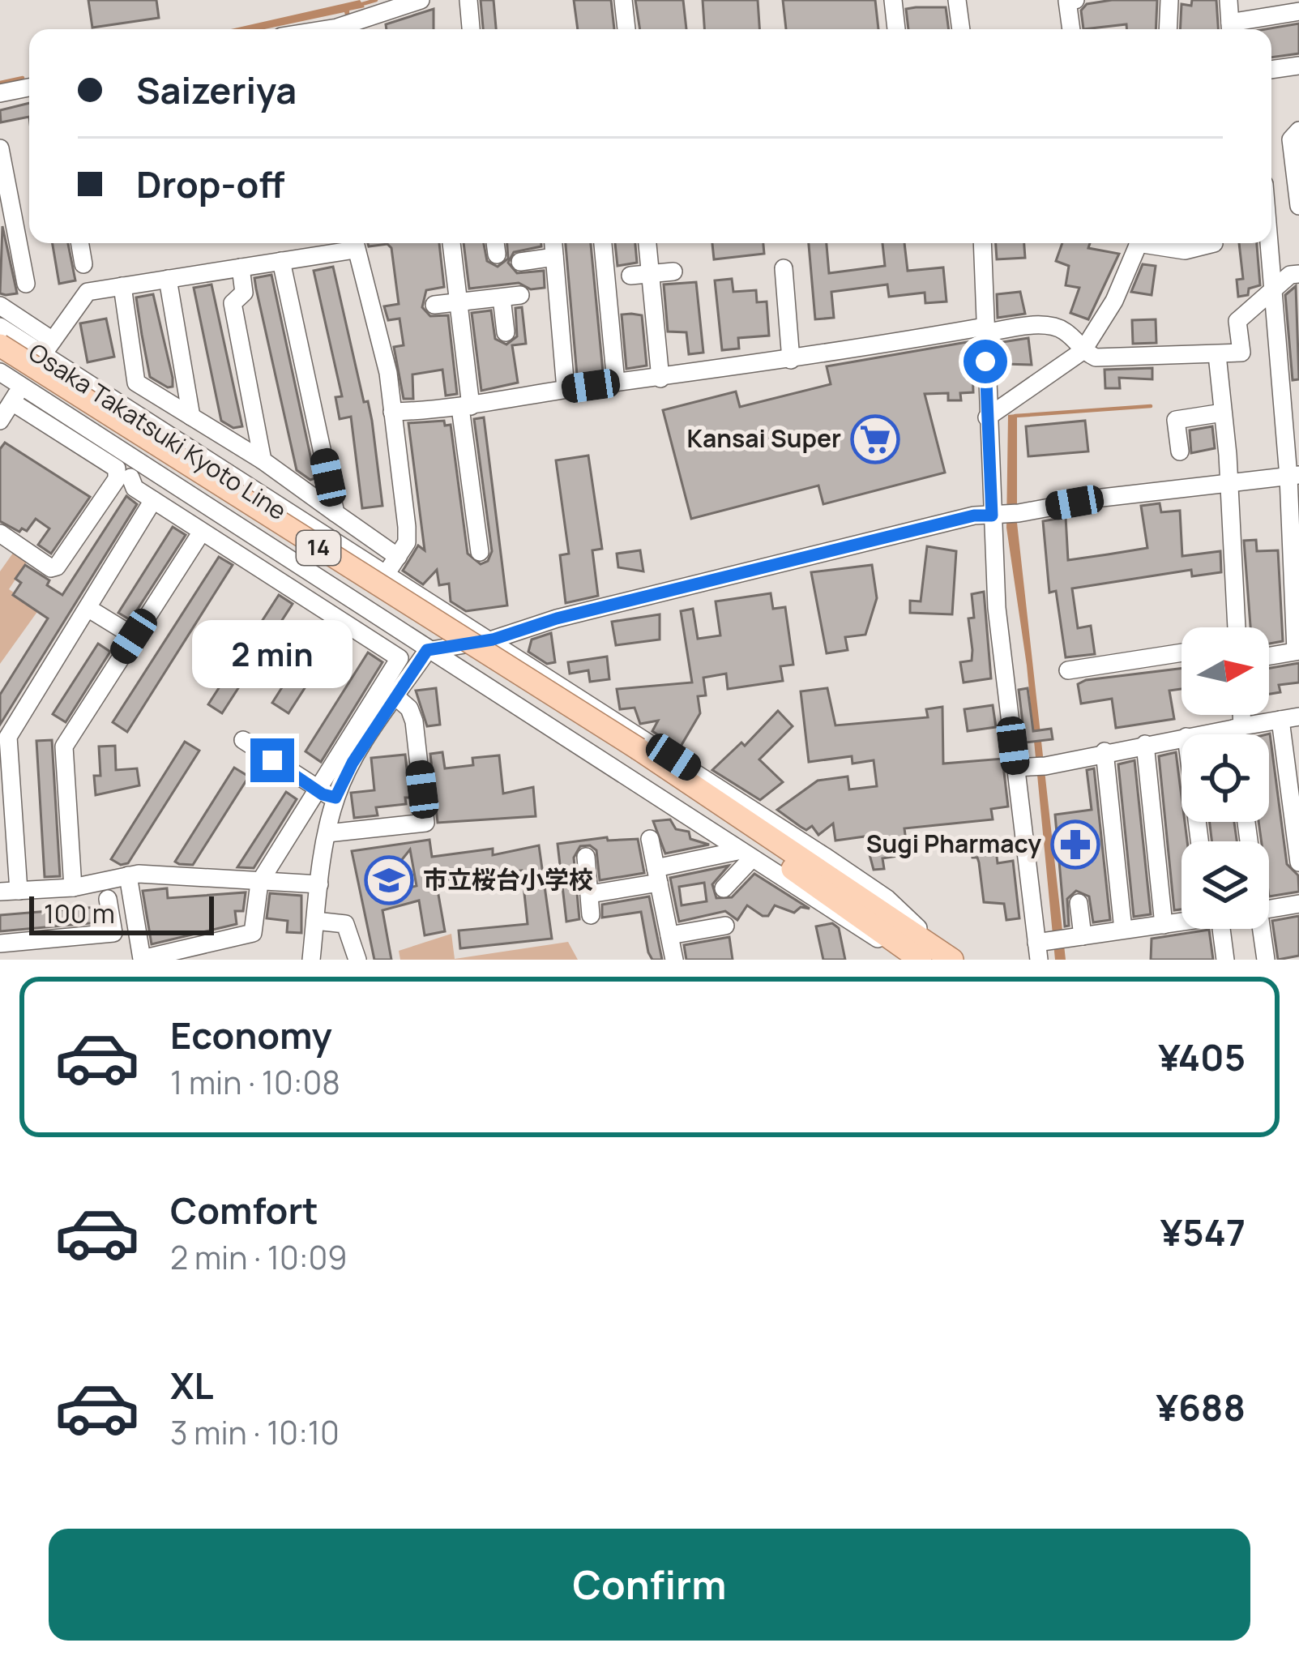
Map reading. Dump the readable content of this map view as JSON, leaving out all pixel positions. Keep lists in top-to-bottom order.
{
  "streets": {
    "main road": ["Osaka Takatsuki Kyoto Line", "14"]
  },
  "places": {
    "supermarket": ["Kansai Super"],
    "pharmacy": ["Sugi Pharmacy"],
    "school or university": ["市立桜台小学校"]
  },
  "scale_bar": "100 m",
  "north": "right",
  "page": {
    "banner": ["Saizeriya", "Drop-off"],
    "bubble": "2 min",
    "scale": "100 m",
    "list": [
      {
        "name": "Economy",
        "note": "1 min · 10:08",
        "value": "¥405"
      },
      {
        "name": "Comfort",
        "note": "2 min · 10:09",
        "value": "¥547"
      },
      {
        "name": "XL",
        "note": "3 min · 10:10",
        "value": "¥688"
      }
    ],
    "buttons": "Confirm"
  }
}
